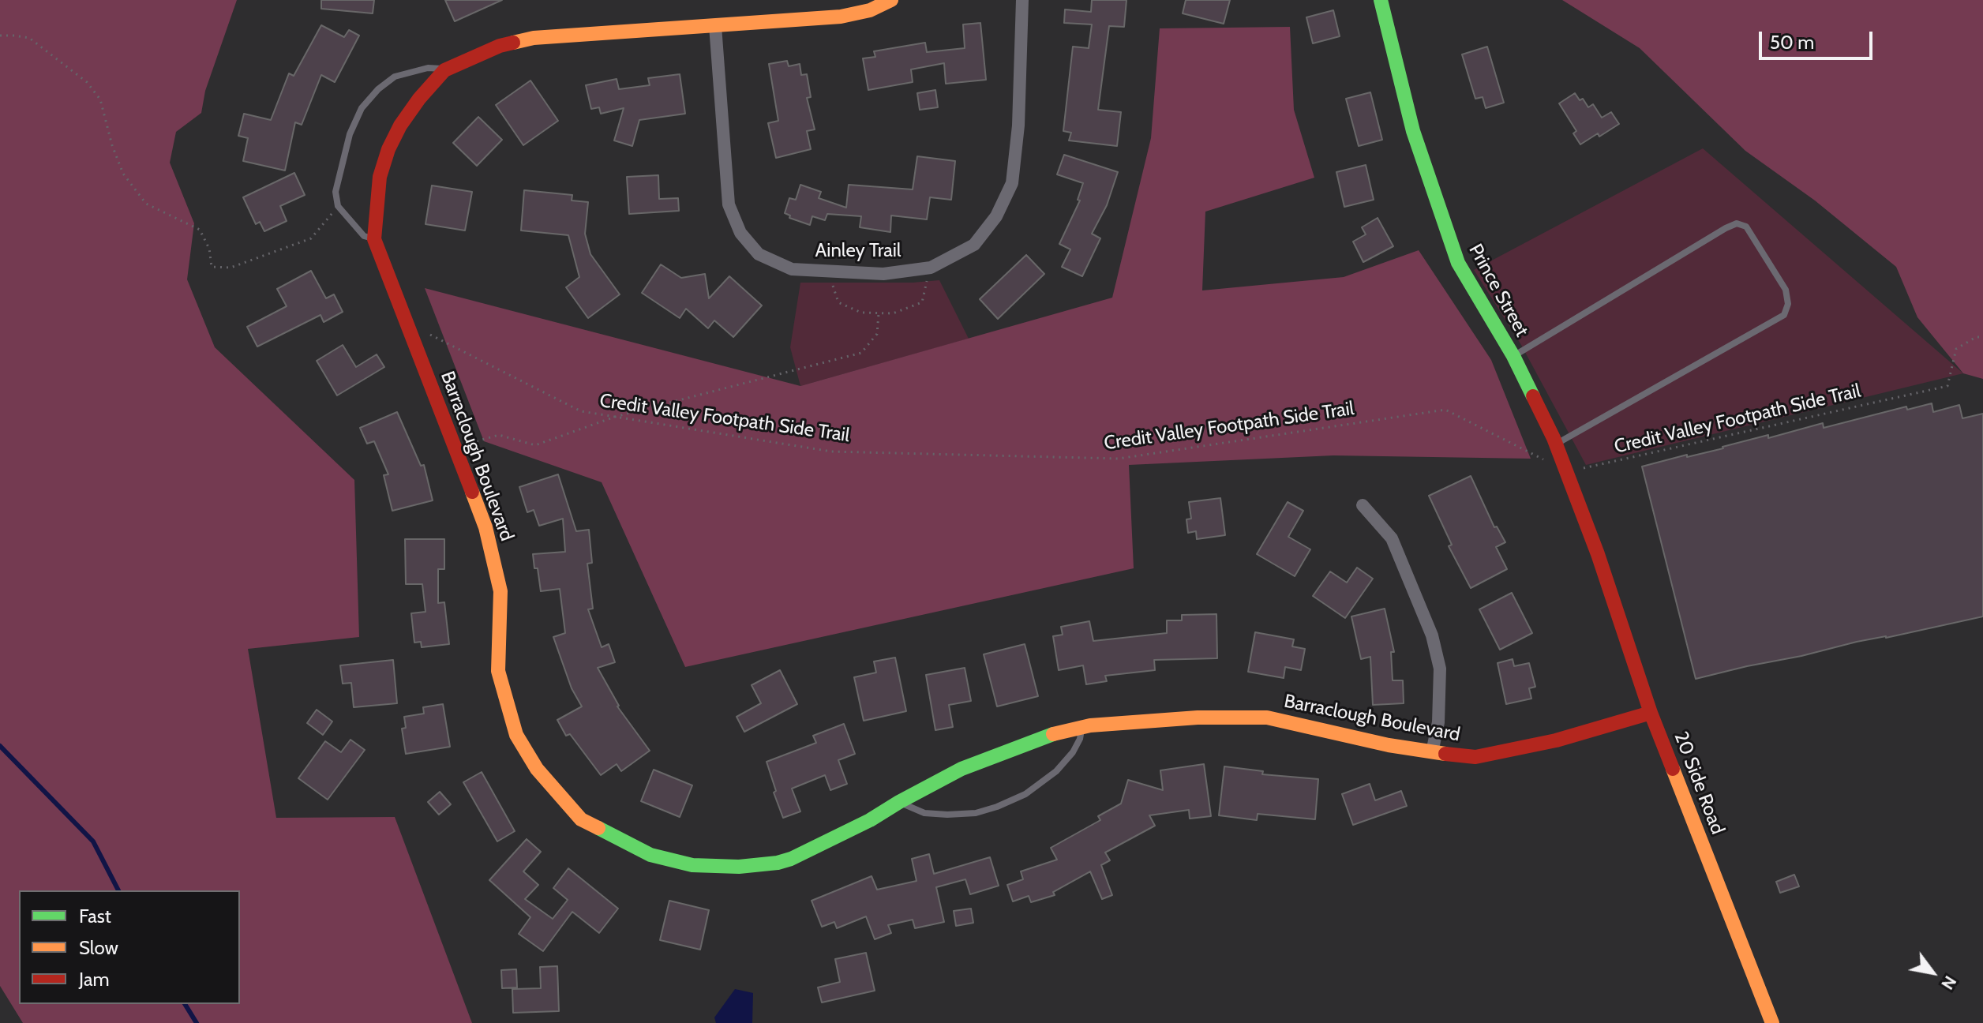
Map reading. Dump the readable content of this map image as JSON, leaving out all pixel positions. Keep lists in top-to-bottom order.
{
  "streets": {
    "street": [
      "Ainley Trail",
      "Prince Street",
      "Barraclough Boulevard",
      "20 Side Road"
    ],
    "path": ["Credit Valley Footpath Side Trail"]
  },
  "crossings": [
    ["Ainley Trail", "Barraclough Boulevard"],
    ["Prince Street", "Credit Valley Footpath Side Trail"],
    ["Prince Street", "20 Side Road"],
    ["Barraclough Boulevard", "20 Side Road"]
  ],
  "legend": ["Fast", "Slow", "Jam"],
  "scale_bar": "50 m",
  "north": "bottom right"
}
